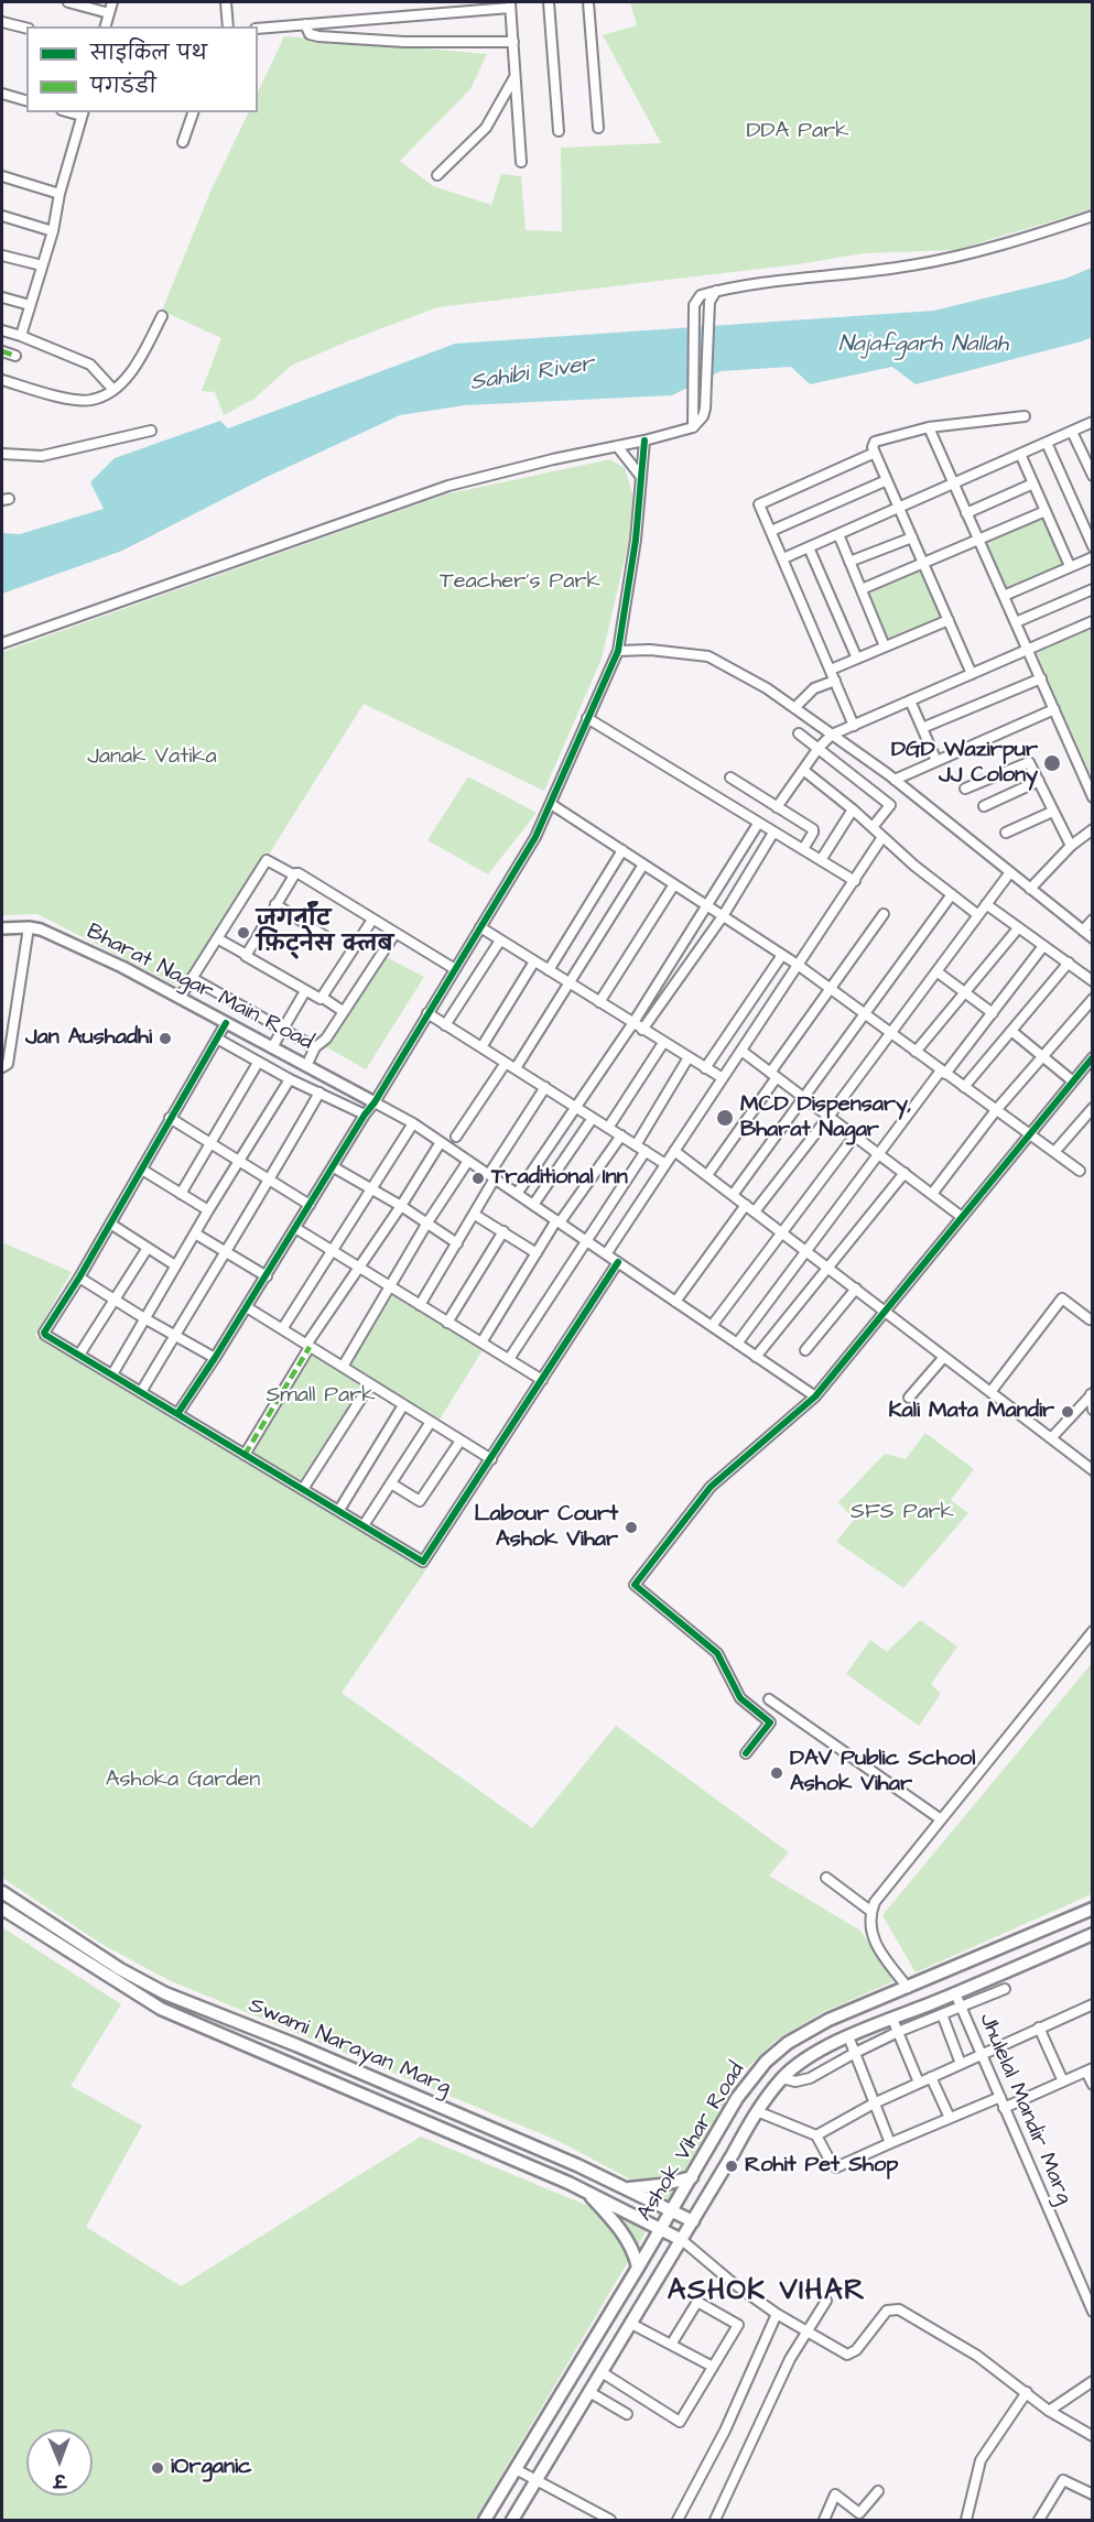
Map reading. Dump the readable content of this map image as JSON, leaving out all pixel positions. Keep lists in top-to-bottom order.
{
  "streets": {
    "main road": ["Swami Narayan Marg", "Ashok Vihar Road"],
    "street": ["Bharat Nagar Main Road", "Jhulelal Mandir Marg"]
  },
  "crossings": [
    ["Swami Narayan Marg", "Ashok Vihar Road"],
    ["Jhulelal Mandir Marg", "Ashok Vihar Road"]
  ],
  "districts": ["ASHOK VIHAR"],
  "water": ["Najafgarh Nallah", "Sahibi River"],
  "parks": [
    "DDA Park",
    "Teacher's Park",
    "Janak Vatika",
    "Small Park",
    "SFS Park",
    "Ashoka Garden"
  ],
  "places": [
    "DGD Wazirpur JJ Colony",
    "जगर्नॉट फ़िट्नेस क्लब",
    "Jan Aushadhi",
    "MCD Dispensary, Bharat Nagar",
    "Traditional Inn",
    "Kali Mata Mandir",
    "Labour Court Ashok Vihar",
    "DAV Public School Ashok Vihar",
    "Rohit Pet Shop",
    "iOrganic"
  ],
  "legend": ["साइकिल पथ", "पगडंडी"],
  "north": "bottom"
}
